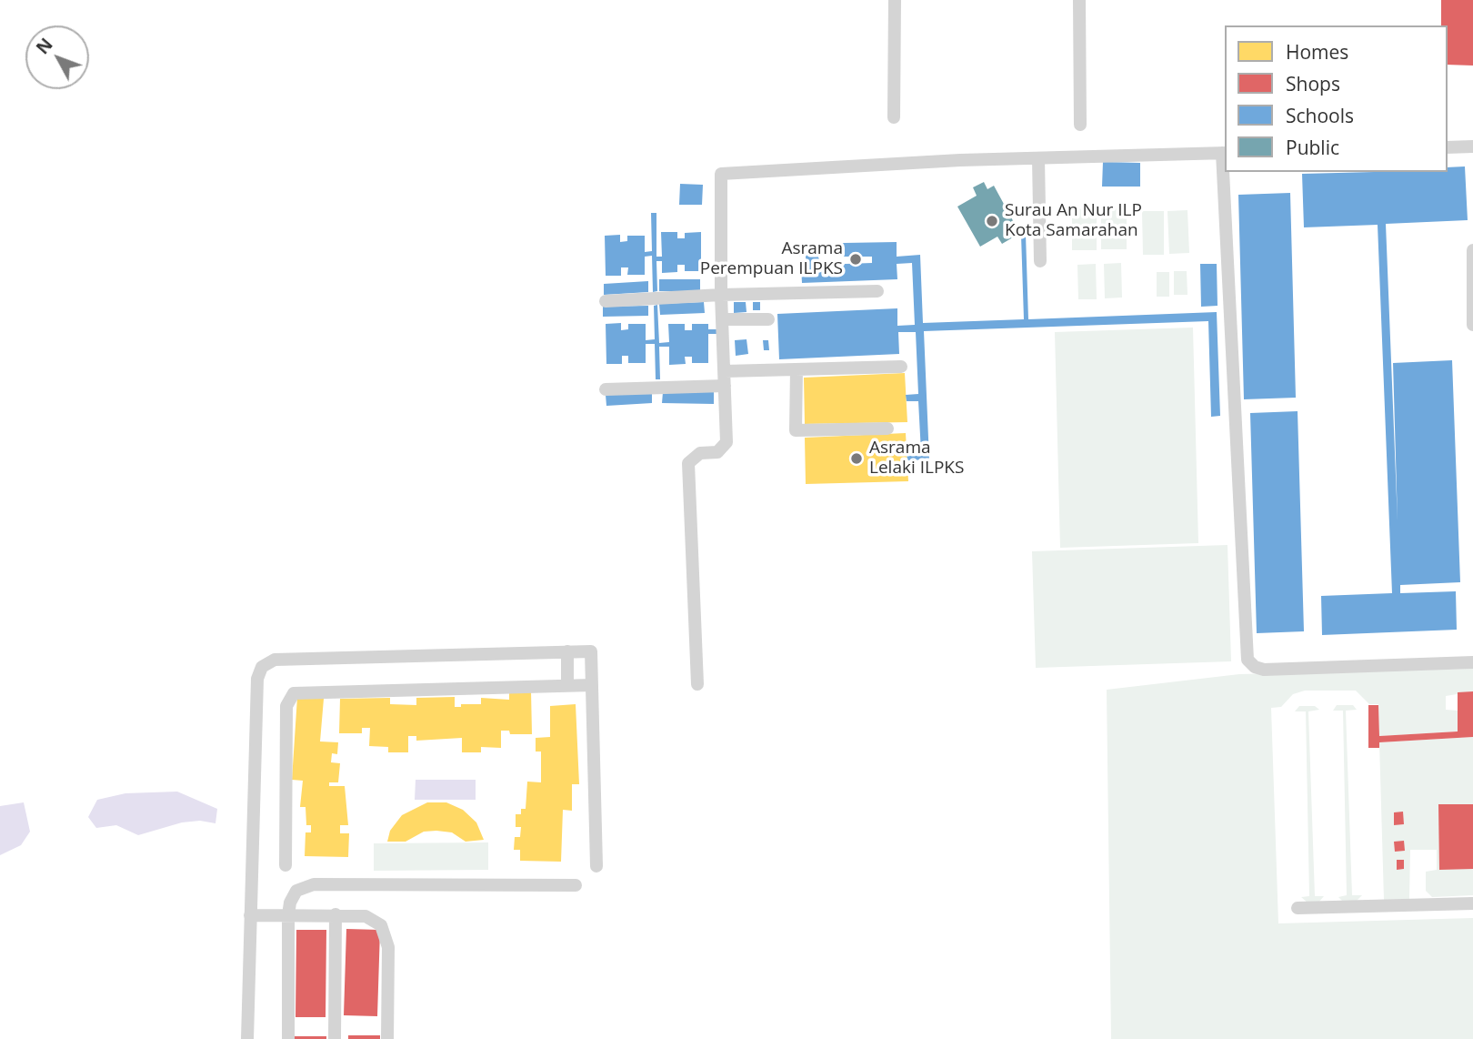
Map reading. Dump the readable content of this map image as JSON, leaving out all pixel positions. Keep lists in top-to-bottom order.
{
  "places": ["Surau An Nur ILP Kota Samarahan", "Asrama Perempuan ILPKS", "Asrama Lelaki ILPKS"],
  "legend": [
    "Homes",
    "Shops",
    "Schools",
    "Public"
  ],
  "north": "top left"
}
